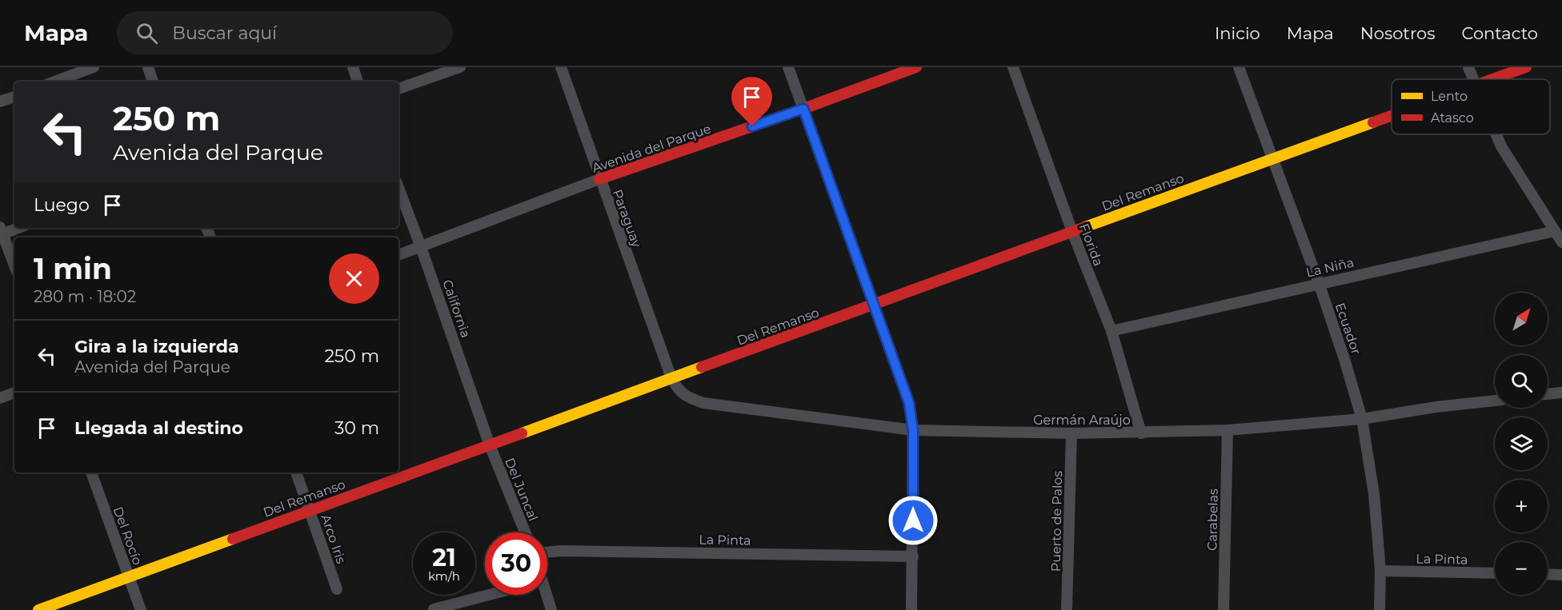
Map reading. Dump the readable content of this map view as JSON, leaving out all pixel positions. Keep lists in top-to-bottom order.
{
  "streets": {
    "street": [
      "Avenida del Parque",
      "Del Remanso",
      "Paraguay",
      "Florida",
      "La Niña",
      "California",
      "Ecuador",
      "Germán Araújo",
      "Del Juncal",
      "Carabelas",
      "Puerto de Palos",
      "Del Rocío",
      "Arco Iris",
      "La Pinta"
    ]
  },
  "crossings": [
    ["Avenida del Parque", "Paraguay"],
    ["Avenida del Parque", "California"],
    ["Del Remanso", "Paraguay"],
    ["Del Remanso", "Florida"],
    ["Del Remanso", "California"],
    ["Del Remanso", "Ecuador"],
    ["Del Remanso", "Germán Araújo"],
    ["Del Remanso", "Del Juncal"],
    ["Del Remanso", "Del Rocío"],
    ["Del Remanso", "Arco Iris"],
    ["Paraguay", "Germán Araújo"],
    ["Florida", "La Niña"],
    ["Florida", "Germán Araújo"],
    ["La Niña", "Ecuador"],
    ["California", "Del Juncal"],
    ["Ecuador", "Germán Araújo"],
    ["Ecuador", "La Pinta"],
    ["Germán Araújo", "Carabelas"],
    ["Germán Araújo", "Puerto de Palos"]
  ],
  "legend": ["Lento", "Atasco"],
  "north": "top right",
  "page": {
    "header": "Mapa",
    "search": "Buscar aquí",
    "nav": [
      "Inicio",
      "Mapa",
      "Nosotros",
      "Contacto"
    ],
    "turn": ["250 m", "Avenida del Parque"],
    "then": "Luego",
    "heading": ["1 min", "280 m · 18:02"],
    "map_buttons": ["+", "−"],
    "list": [
      {
        "name": "Gira a la izquierda",
        "note": "Avenida del Parque",
        "value": "250 m"
      },
      {
        "name": "Llegada al destino",
        "value": "30 m"
      }
    ],
    "speed": "21 km/h",
    "limit": "30"
  }
}
